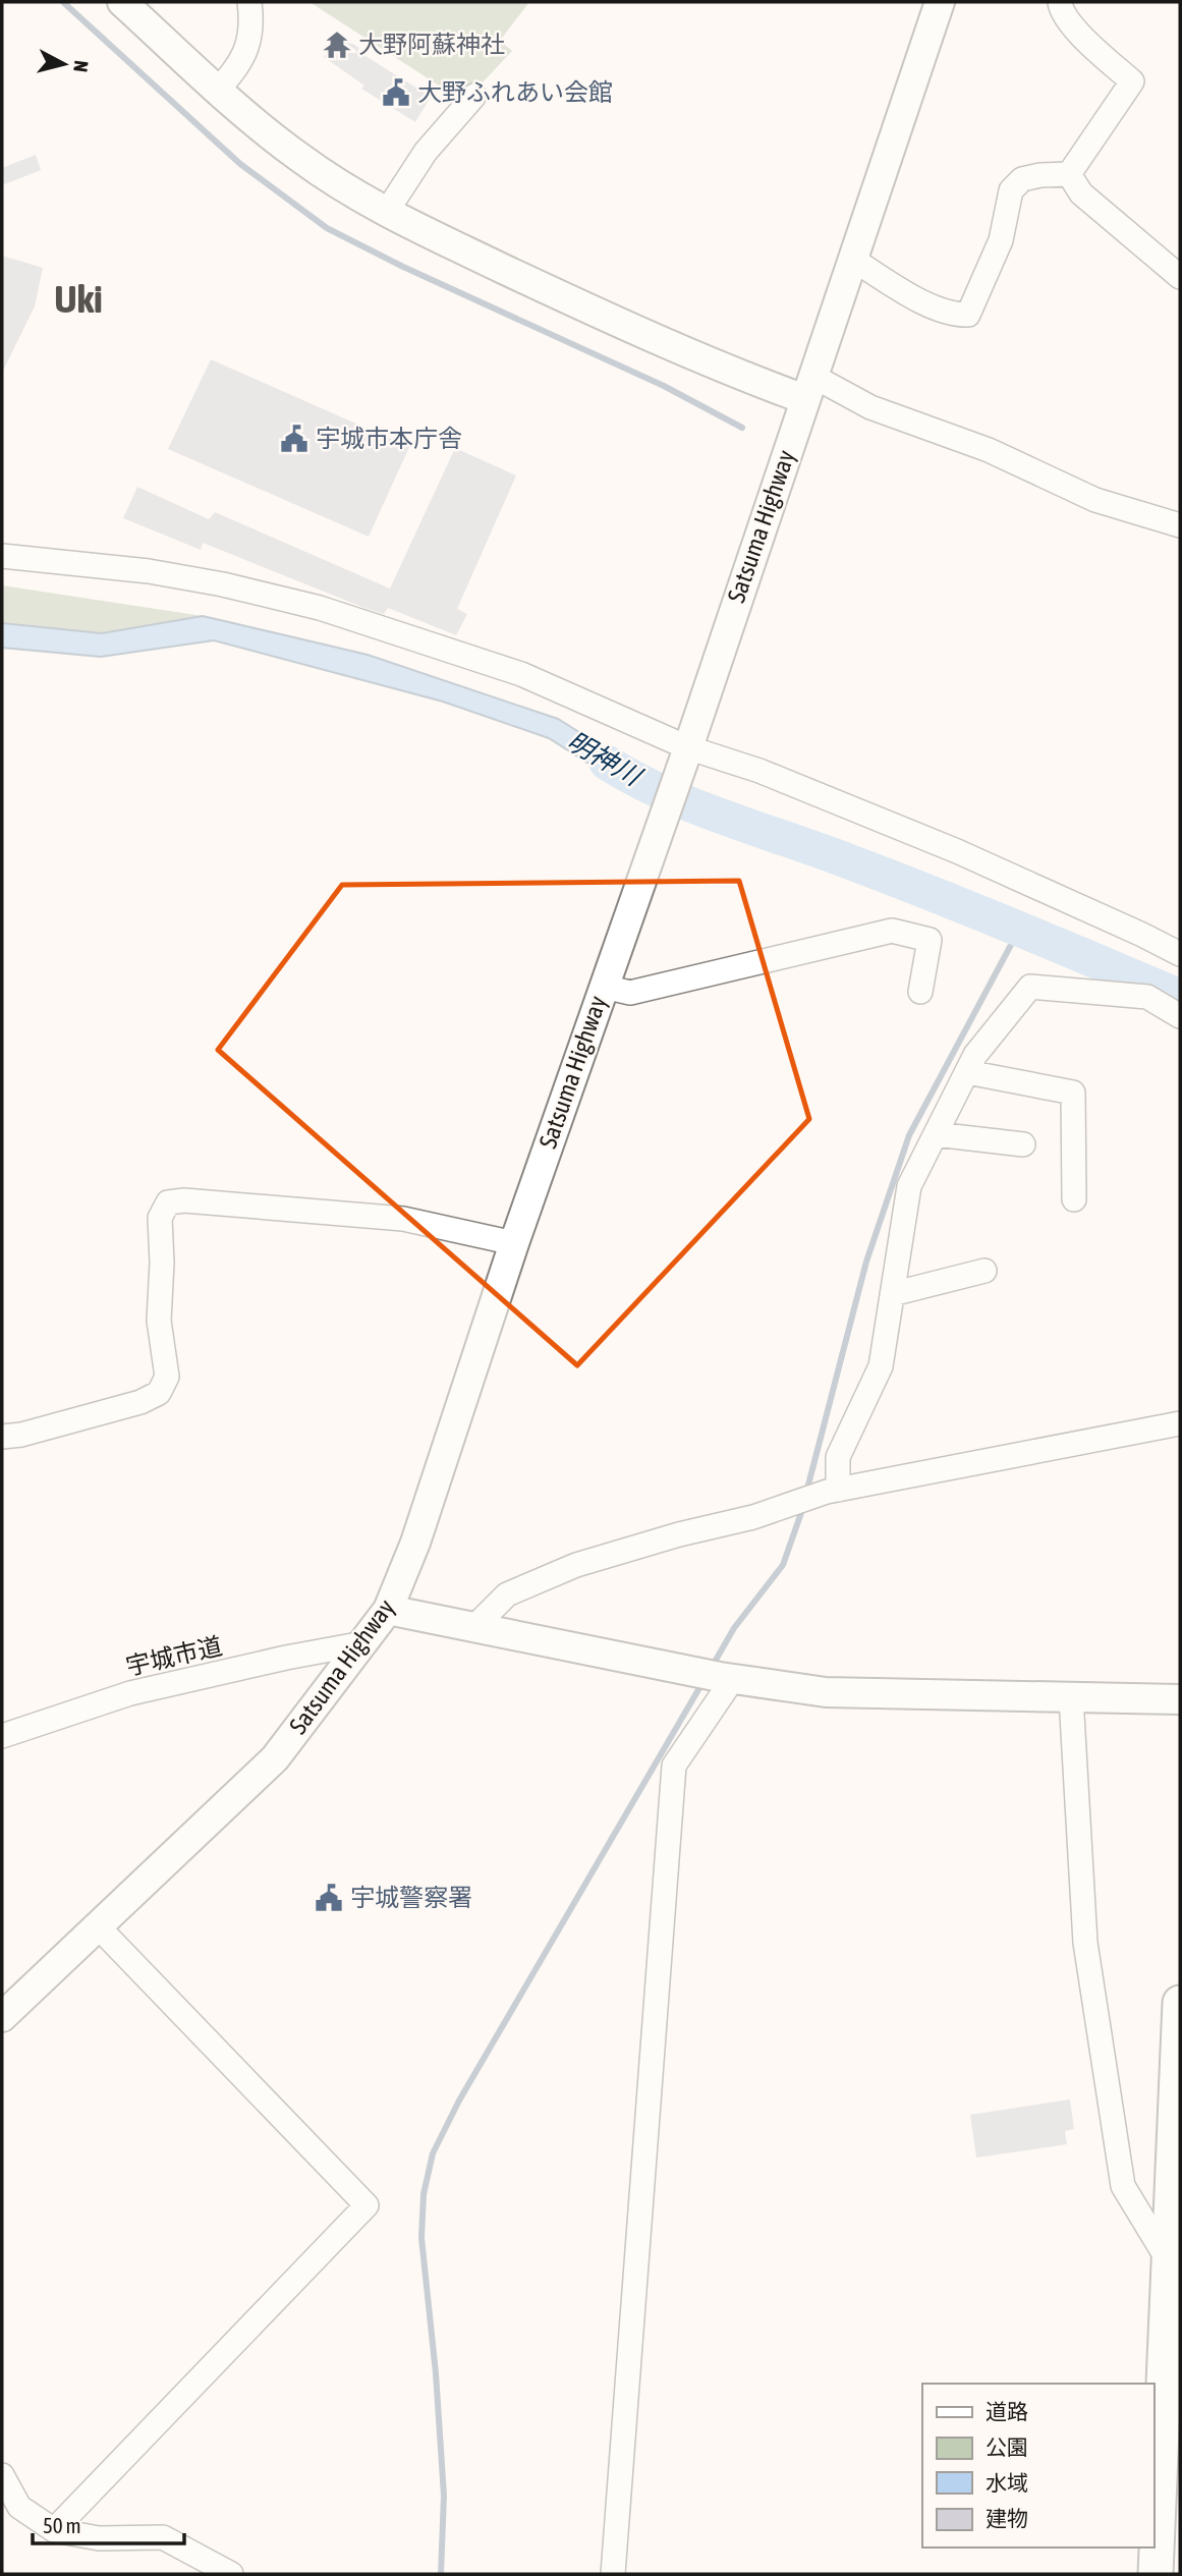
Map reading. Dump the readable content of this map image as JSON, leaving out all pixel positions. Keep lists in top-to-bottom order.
{
  "streets": {
    "street": ["Satsuma Highway", "宇城市道"]
  },
  "crossings": [
    ["Satsuma Highway", "宇城市道"]
  ],
  "districts": ["Uki"],
  "water": ["明神川"],
  "places": {
    "temple": ["大野阿蘇神社"],
    "public building": ["大野ふれあい会館", "宇城市本庁舎", "宇城警察署"]
  },
  "legend": [
    "道路",
    "公園",
    "水域",
    "建物"
  ],
  "scale_bar": "50 m",
  "north": "right"
}
